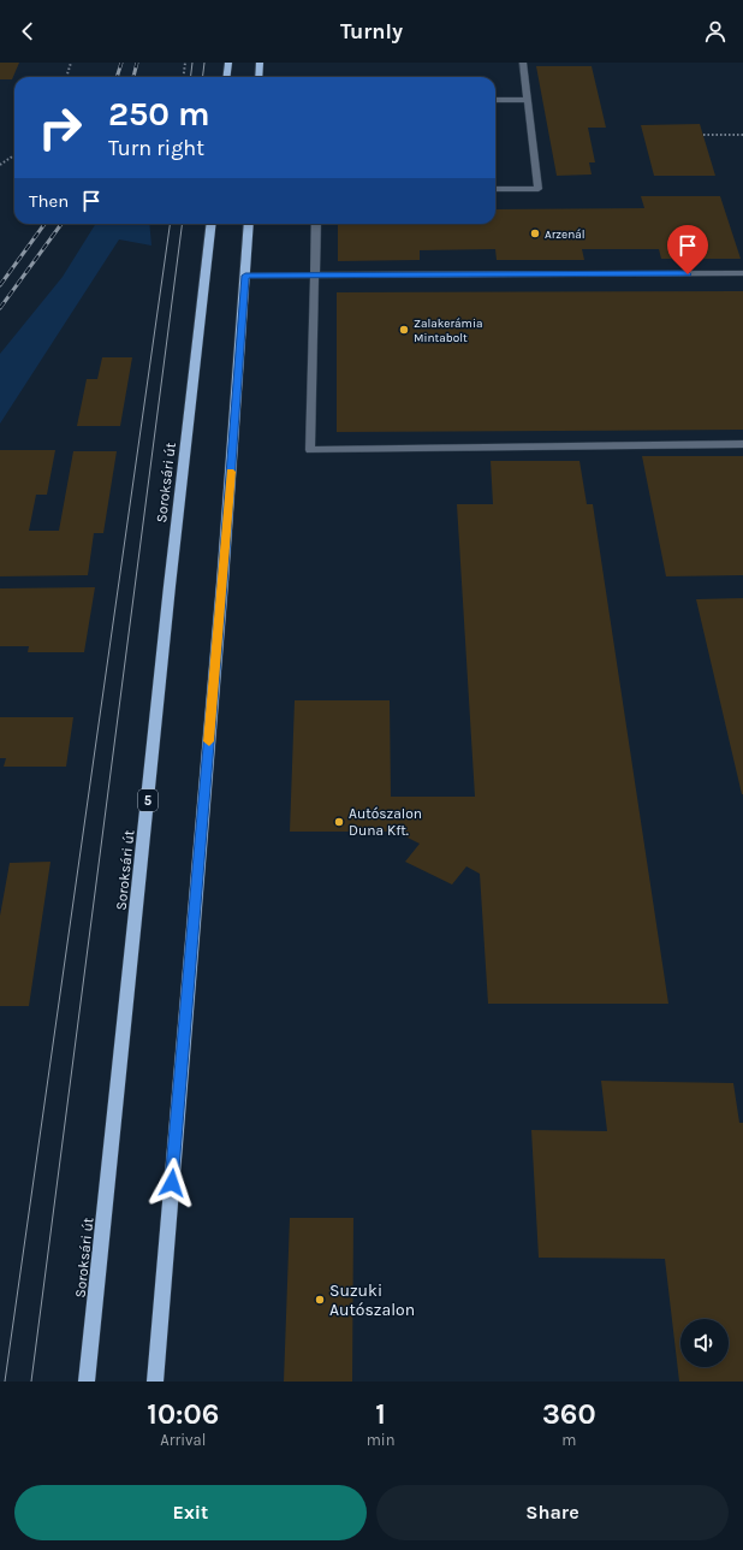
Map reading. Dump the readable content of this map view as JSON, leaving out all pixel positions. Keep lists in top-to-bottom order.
{
  "streets": {
    "main road": ["Soroksári út", "5"]
  },
  "places": [
    "Arzenál",
    "Zalakerámia Mintabolt",
    "Autószalon Duna Kft.",
    "Suzuki Autószalon"
  ],
  "page": {
    "header": "Turnly",
    "turn": ["250 m", "Turn right"],
    "then": "Then",
    "eta": [
      "10:06",
      "Arrival",
      "1",
      "min",
      "360",
      "m"
    ],
    "buttons": ["Exit", "Share"]
  }
}
